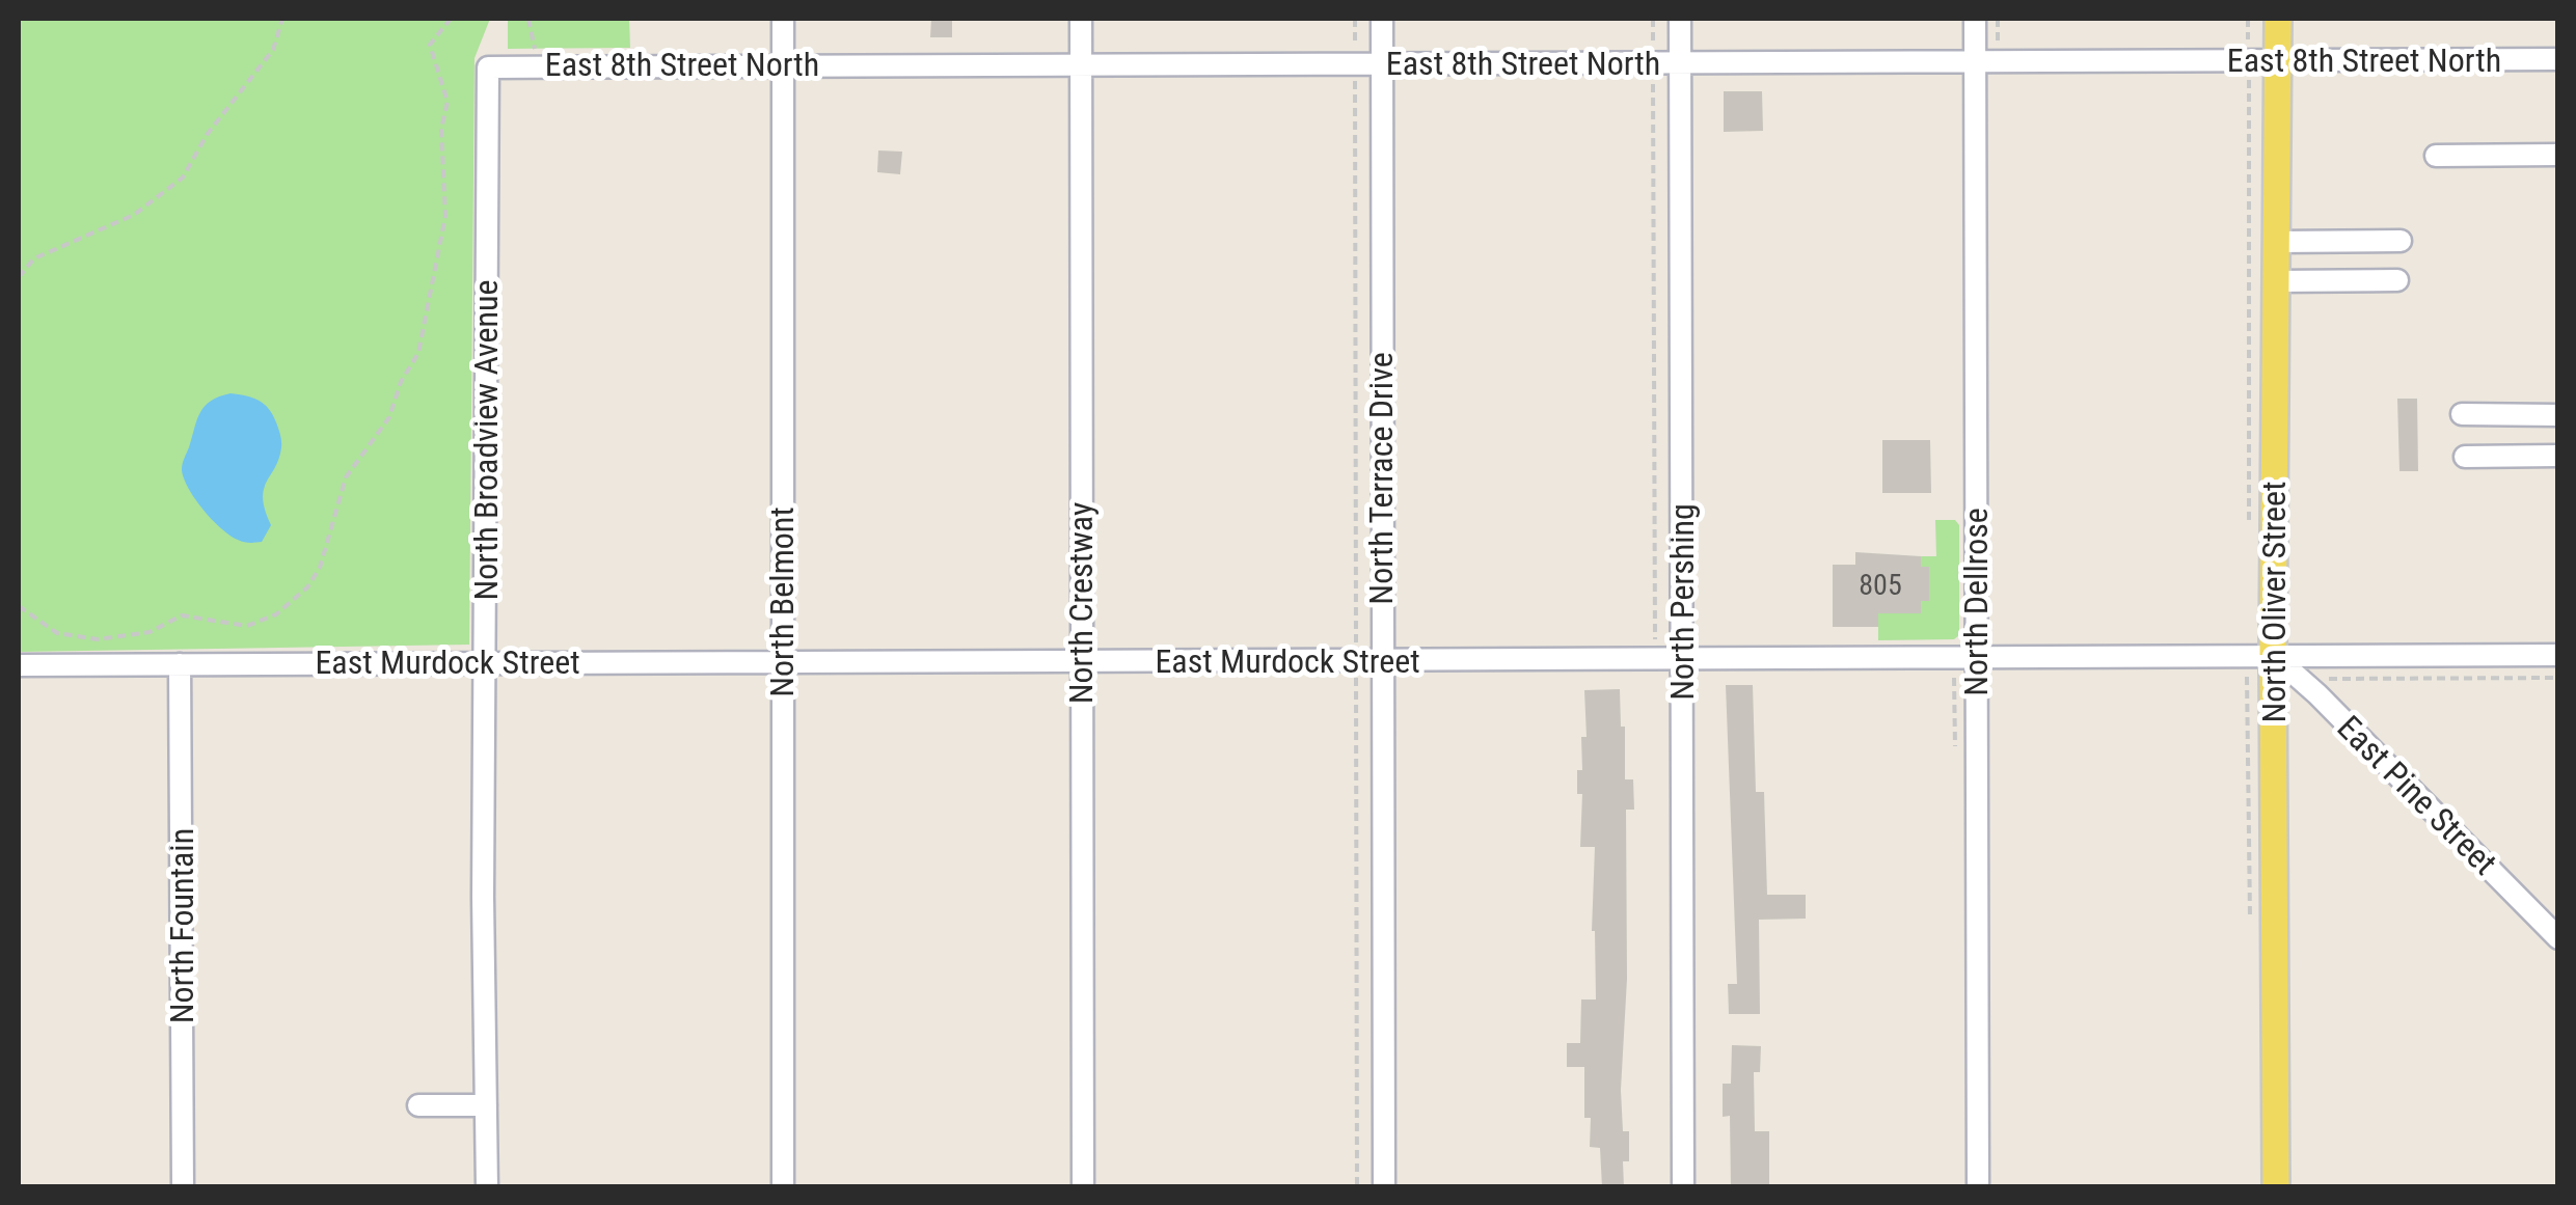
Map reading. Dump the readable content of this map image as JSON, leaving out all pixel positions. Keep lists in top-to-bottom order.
{
  "streets": {
    "main road": ["North Oliver Street"],
    "street": [
      "East 8th Street North",
      "North Broadview Avenue",
      "North Terrace Drive",
      "North Belmont",
      "North Pershing",
      "North Dellrose",
      "North Crestway",
      "East Murdock Street",
      "East Pine Street",
      "North Fountain"
    ]
  },
  "crossings": [
    ["East 8th Street North", "North Broadview Avenue"],
    ["East 8th Street North", "North Terrace Drive"],
    ["East 8th Street North", "North Belmont"],
    ["East 8th Street North", "North Pershing"],
    ["East 8th Street North", "North Dellrose"],
    ["East 8th Street North", "North Oliver Street"],
    ["East 8th Street North", "North Crestway"],
    ["North Broadview Avenue", "East Murdock Street"],
    ["North Terrace Drive", "East Murdock Street"],
    ["North Belmont", "East Murdock Street"],
    ["North Pershing", "East Murdock Street"],
    ["North Dellrose", "East Murdock Street"],
    ["North Oliver Street", "East Murdock Street"],
    ["North Oliver Street", "East Pine Street"],
    ["North Crestway", "East Murdock Street"],
    ["East Murdock Street", "East Pine Street"],
    ["East Murdock Street", "North Fountain"]
  ],
  "house_numbers": ["805"]
}
